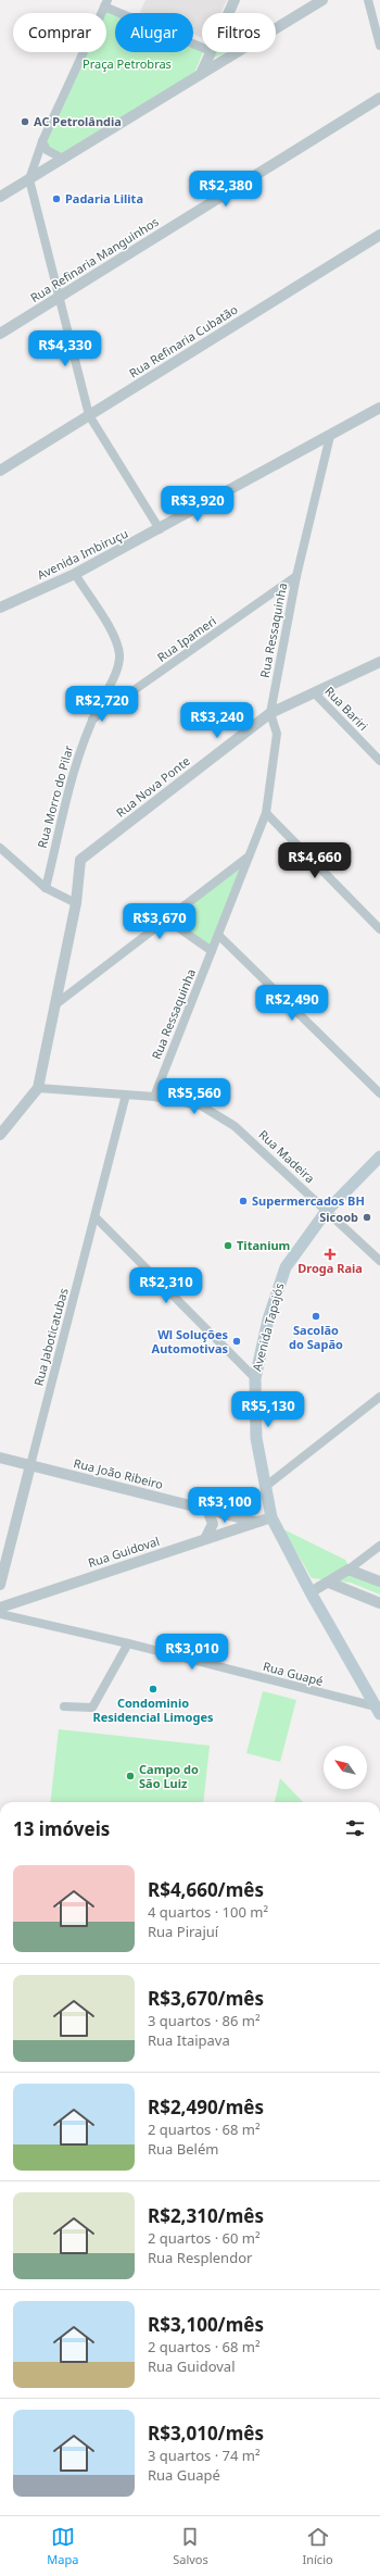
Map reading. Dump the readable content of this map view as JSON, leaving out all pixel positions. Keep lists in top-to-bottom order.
{
  "streets": {
    "main road": ["Avenida Tapajós"],
    "street": [
      "Rua Refinaria Manguinhos",
      "Rua Refinaria Cubatão",
      "Avenida Imbiruçu",
      "Rua Ressaquinha",
      "Rua Ipameri",
      "Rua Bariri",
      "Rua Nova Ponte",
      "Rua Morro do Pilar",
      "Rua Madeira",
      "Rua Jaboticatubas",
      "Rua João Ribeiro",
      "Rua Guidoval",
      "Rua Guapé"
    ]
  },
  "crossings": [
    ["Avenida Imbiruçu", "Rua Ressaquinha"],
    ["Avenida Imbiruçu", "Rua Morro do Pilar"],
    ["Rua Ressaquinha", "Rua Ipameri"],
    ["Rua Ressaquinha", "Rua Nova Ponte"],
    ["Rua Ressaquinha", "Rua Madeira"],
    ["Rua Ipameri", "Rua Morro do Pilar"],
    ["Rua Bariri", "Rua Nova Ponte"],
    ["Rua Madeira", "Avenida Tapajós"],
    ["Rua Madeira", "Rua Jaboticatubas"],
    ["Avenida Tapajós", "Rua Guidoval"],
    ["Avenida Tapajós", "Rua Guapé"],
    ["Rua Jaboticatubas", "Rua João Ribeiro"],
    ["Rua João Ribeiro", "Rua Guidoval"]
  ],
  "parks": ["Praça Petrobras"],
  "places": {
    "other": [
      "AC Petrolândia",
      "Padaria Lilita",
      "Supermercados BH",
      "Sicoob",
      "Titanium",
      "Sacolão do Sapão",
      "Wl Soluções Automotivas",
      "Condominio Residencial Limoges",
      "Campo do São Luiz"
    ],
    "health": ["Droga Raia"]
  },
  "north": "top left",
  "page": {
    "chip": ["Comprar", "Alugar", "Filtros"],
    "price": [
      "R$2,380",
      "R$4,330",
      "R$3,920",
      "R$2,720",
      "R$3,240",
      "R$4,660",
      "R$3,670",
      "R$2,490",
      "R$5,560",
      "R$2,310",
      "R$5,130",
      "R$3,100",
      "R$3,010"
    ],
    "heading": "13 imóveis",
    "list": [
      {
        "name": "R$4,660/mês",
        "note": "4 quartos · 100 m² · Rua Pirajuí"
      },
      {
        "name": "R$3,670/mês",
        "note": "3 quartos · 86 m² · Rua Itaipava"
      },
      {
        "name": "R$2,490/mês",
        "note": "2 quartos · 68 m² · Rua Belém"
      },
      {
        "name": "R$2,310/mês",
        "note": "2 quartos · 60 m² · Rua Resplendor"
      },
      {
        "name": "R$3,100/mês",
        "note": "2 quartos · 68 m² · Rua Guidoval"
      },
      {
        "name": "R$3,010/mês",
        "note": "3 quartos · 74 m² · Rua Guapé"
      }
    ],
    "tabs": ["Mapa", "Salvos", "Início"]
  }
}
